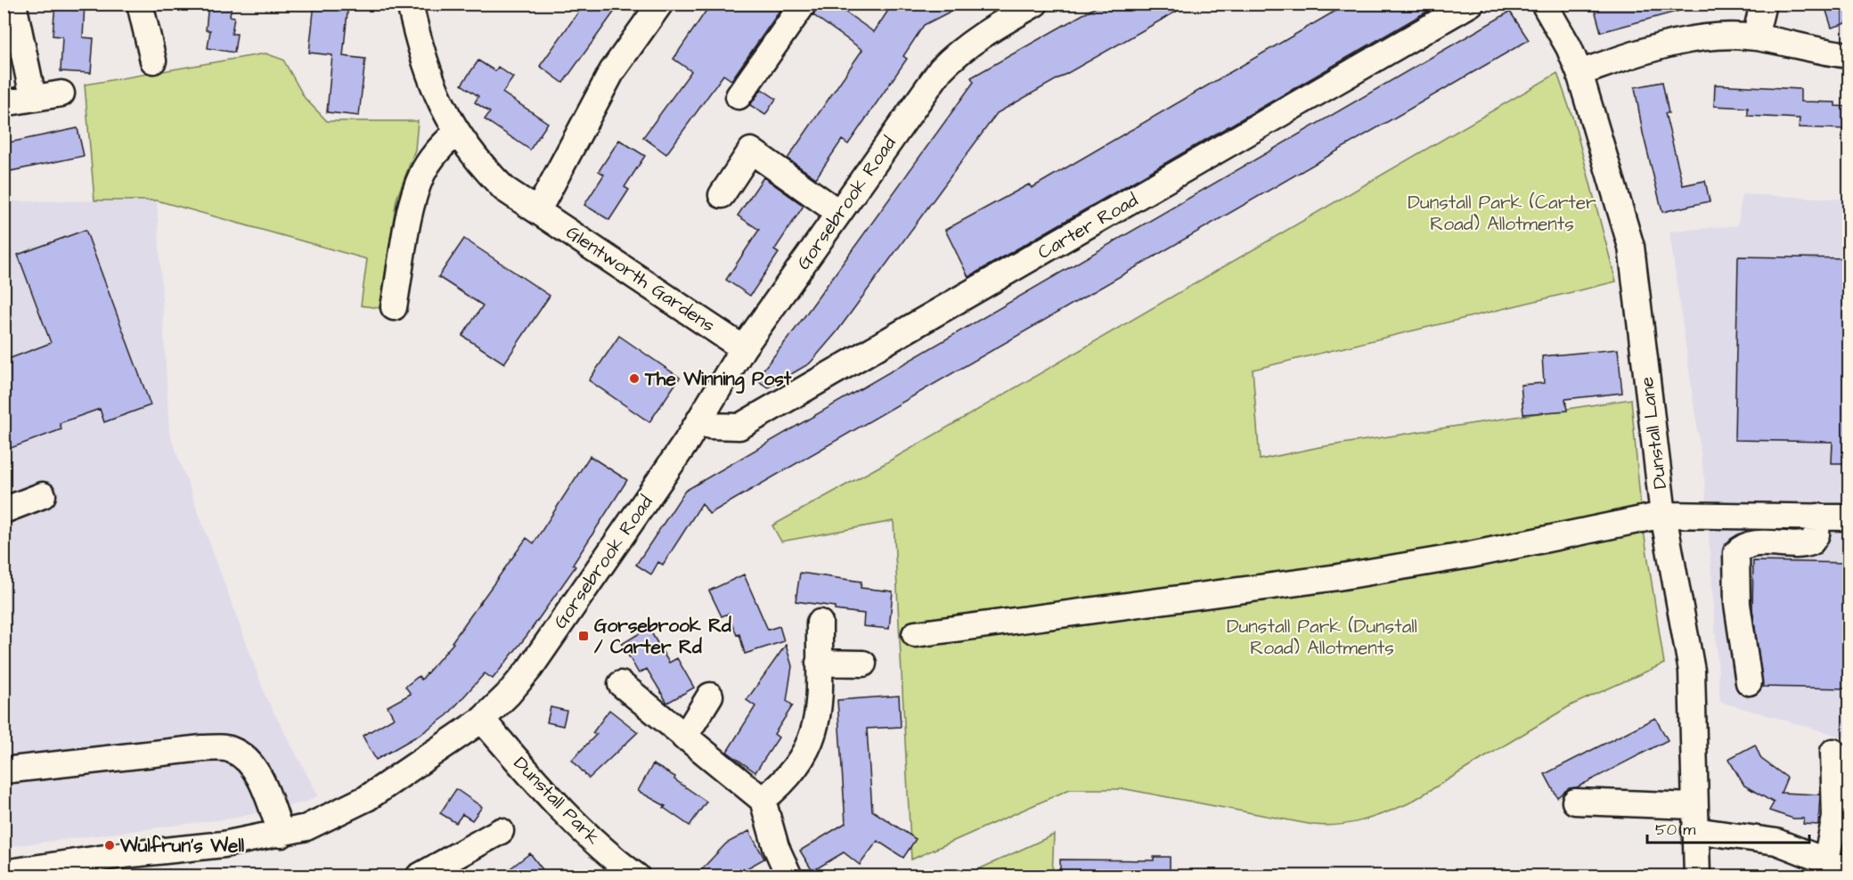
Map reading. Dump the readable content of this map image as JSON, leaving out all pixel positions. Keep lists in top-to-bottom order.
{
  "streets": {
    "street": [
      "Gorsebrook Road",
      "Carter Road",
      "Glentworth Gardens",
      "Dunstall Lane",
      "Dunstall Park"
    ]
  },
  "crossings": [
    ["Gorsebrook Road", "Carter Road"],
    ["Gorsebrook Road", "Glentworth Gardens"],
    ["Gorsebrook Road", "Dunstall Park"]
  ],
  "parks": ["Dunstall Park (Carter Road) Allotments", "Dunstall Park (Dunstall Road) Allotments"],
  "places": {
    "other": ["The Winning Post", "Wulfrun's Well"],
    "transit": ["Gorsebrook Rd / Carter Rd"]
  },
  "scale_bar": "50 m"
}
